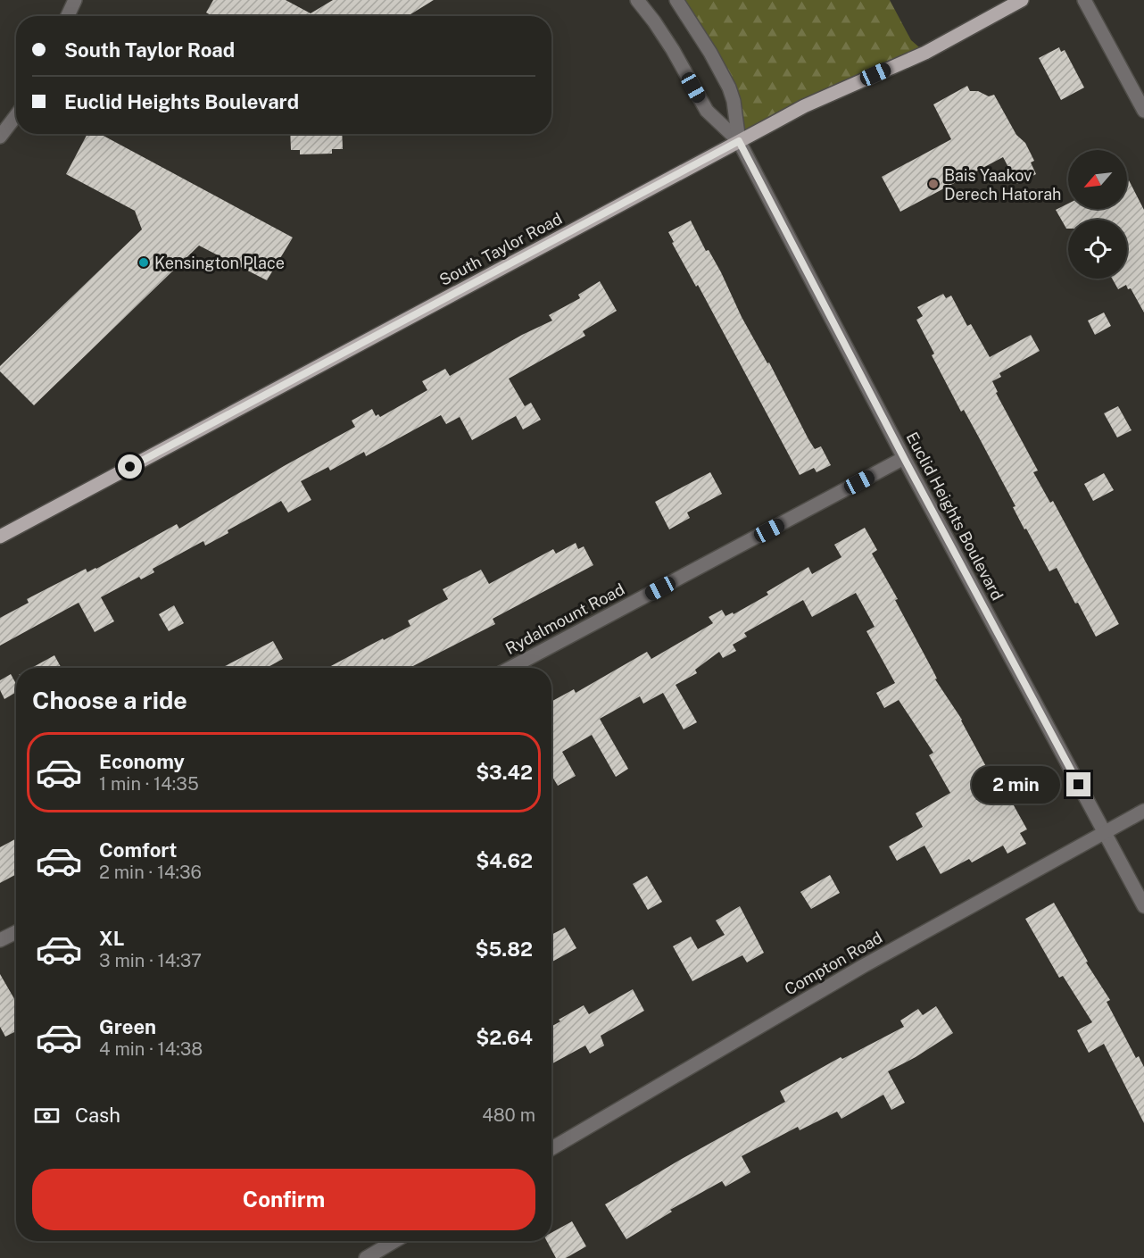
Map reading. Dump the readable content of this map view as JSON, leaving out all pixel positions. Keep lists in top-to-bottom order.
{
  "streets": {
    "main road": ["South Taylor Road"],
    "street": ["Euclid Heights Boulevard", "Rydalmount Road", "Compton Road"]
  },
  "crossings": [
    ["South Taylor Road", "Euclid Heights Boulevard"],
    ["Euclid Heights Boulevard", "Rydalmount Road"],
    ["Euclid Heights Boulevard", "Compton Road"]
  ],
  "places": ["Bais Yaakov Derech Hatorah", "Kensington Place"],
  "north": "bottom left",
  "page": {
    "banner": ["South Taylor Road", "Euclid Heights Boulevard"],
    "heading": "Choose a ride",
    "list": [
      {
        "name": "Economy",
        "note": "1 min · 14:35",
        "value": "$3.42"
      },
      {
        "name": "Comfort",
        "note": "2 min · 14:36",
        "value": "$4.62"
      },
      {
        "name": "XL",
        "note": "3 min · 14:37",
        "value": "$5.82"
      },
      {
        "name": "Green",
        "note": "4 min · 14:38",
        "value": "$2.64"
      }
    ],
    "bubble": "2 min",
    "pay": ["Cash", "480 m"],
    "buttons": "Confirm"
  }
}
